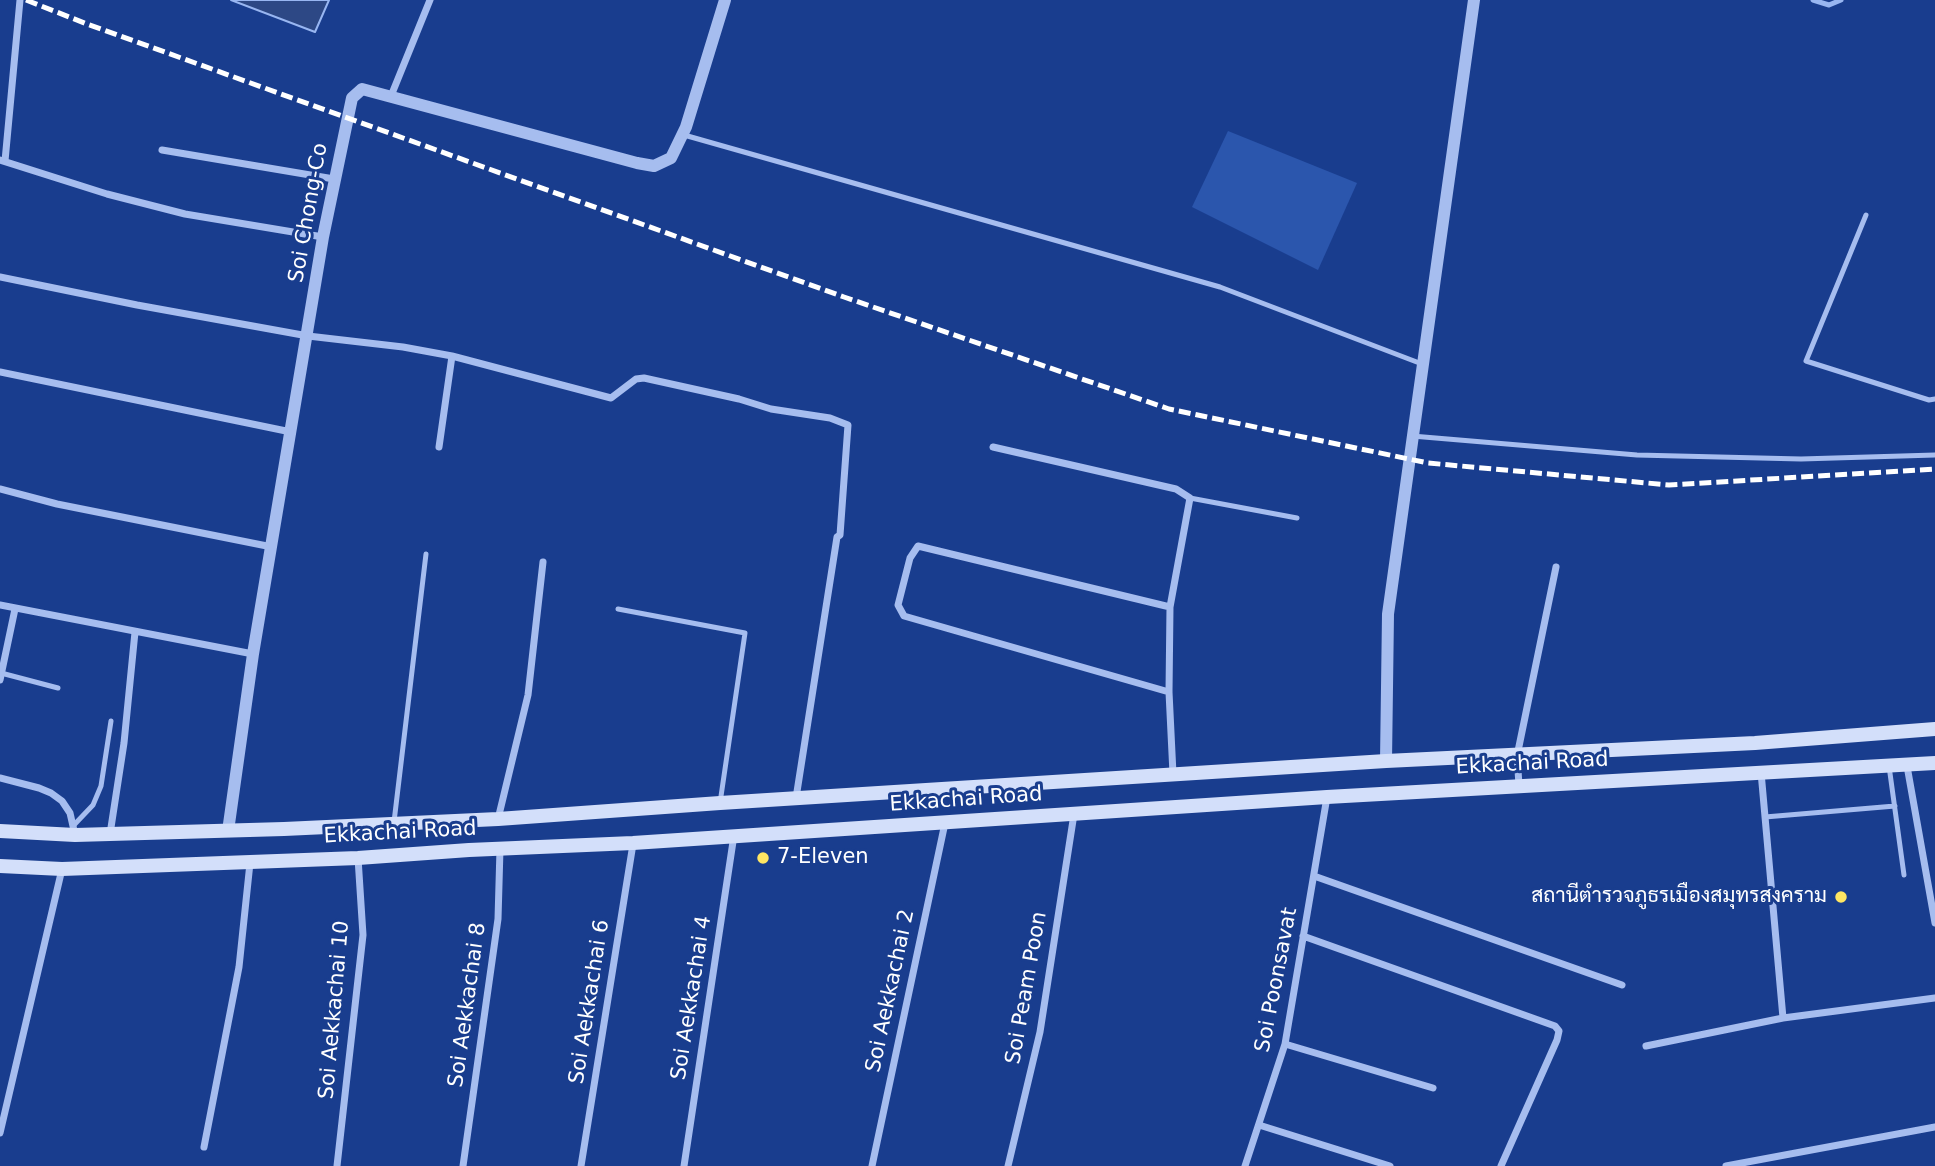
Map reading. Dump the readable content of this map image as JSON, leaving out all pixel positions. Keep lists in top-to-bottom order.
{
  "streets": {
    "main road": ["Ekkachai Road"],
    "street": [
      "Soi Chong-Co",
      "Soi Poonsavat",
      "Soi Peam Poon",
      "Soi Aekkachai 2",
      "Soi Aekkachai 4",
      "Soi Aekkachai 6",
      "Soi Aekkachai 8",
      "Soi Aekkachai 10"
    ]
  },
  "crossings": [
    ["Soi Chong-Co", "Ekkachai Road"],
    ["Ekkachai Road", "Soi Poonsavat"],
    ["Ekkachai Road", "Soi Peam Poon"],
    ["Ekkachai Road", "Soi Aekkachai 2"],
    ["Ekkachai Road", "Soi Aekkachai 4"],
    ["Ekkachai Road", "Soi Aekkachai 6"],
    ["Ekkachai Road", "Soi Aekkachai 8"],
    ["Ekkachai Road", "Soi Aekkachai 10"]
  ],
  "places": ["7-Eleven", "สถานีตำรวจภูธรเมืองสมุทรสงคราม"]
}
